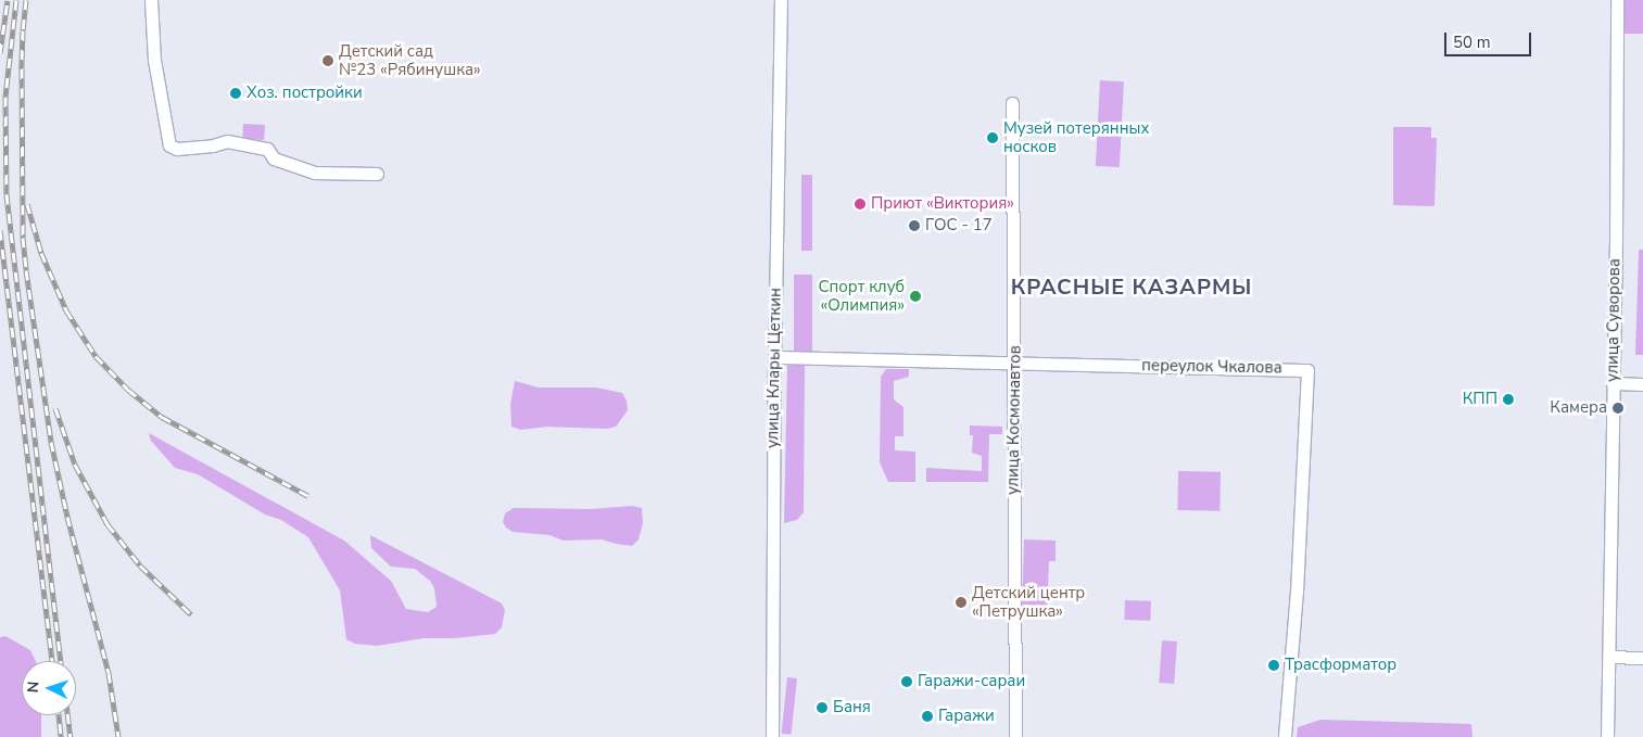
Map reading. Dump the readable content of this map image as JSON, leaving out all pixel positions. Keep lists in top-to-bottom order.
{
  "streets": {
    "street": [
      "улица Суворова",
      "переулок Чкалова",
      "улица Клары Цеткин",
      "улица Космонавтов"
    ]
  },
  "crossings": [
    ["переулок Чкалова", "улица Клары Цеткин"],
    ["переулок Чкалова", "улица Космонавтов"]
  ],
  "districts": ["КРАСНЫЕ КАЗАРМЫ"],
  "places": [
    "Детский сад №23 «Рябинушка»",
    "Хоз. постройки",
    "Музей потерянных носков",
    "Приют «Виктория»",
    "ГОС - 17",
    "Спорт клуб «Олимпия»",
    "КПП",
    "Камера",
    "Детский центр «Петрушка»",
    "Трасформатор",
    "Гаражи-сараи",
    "Баня",
    "Гаражи"
  ],
  "scale_bar": "50 m",
  "north": "left"
}
